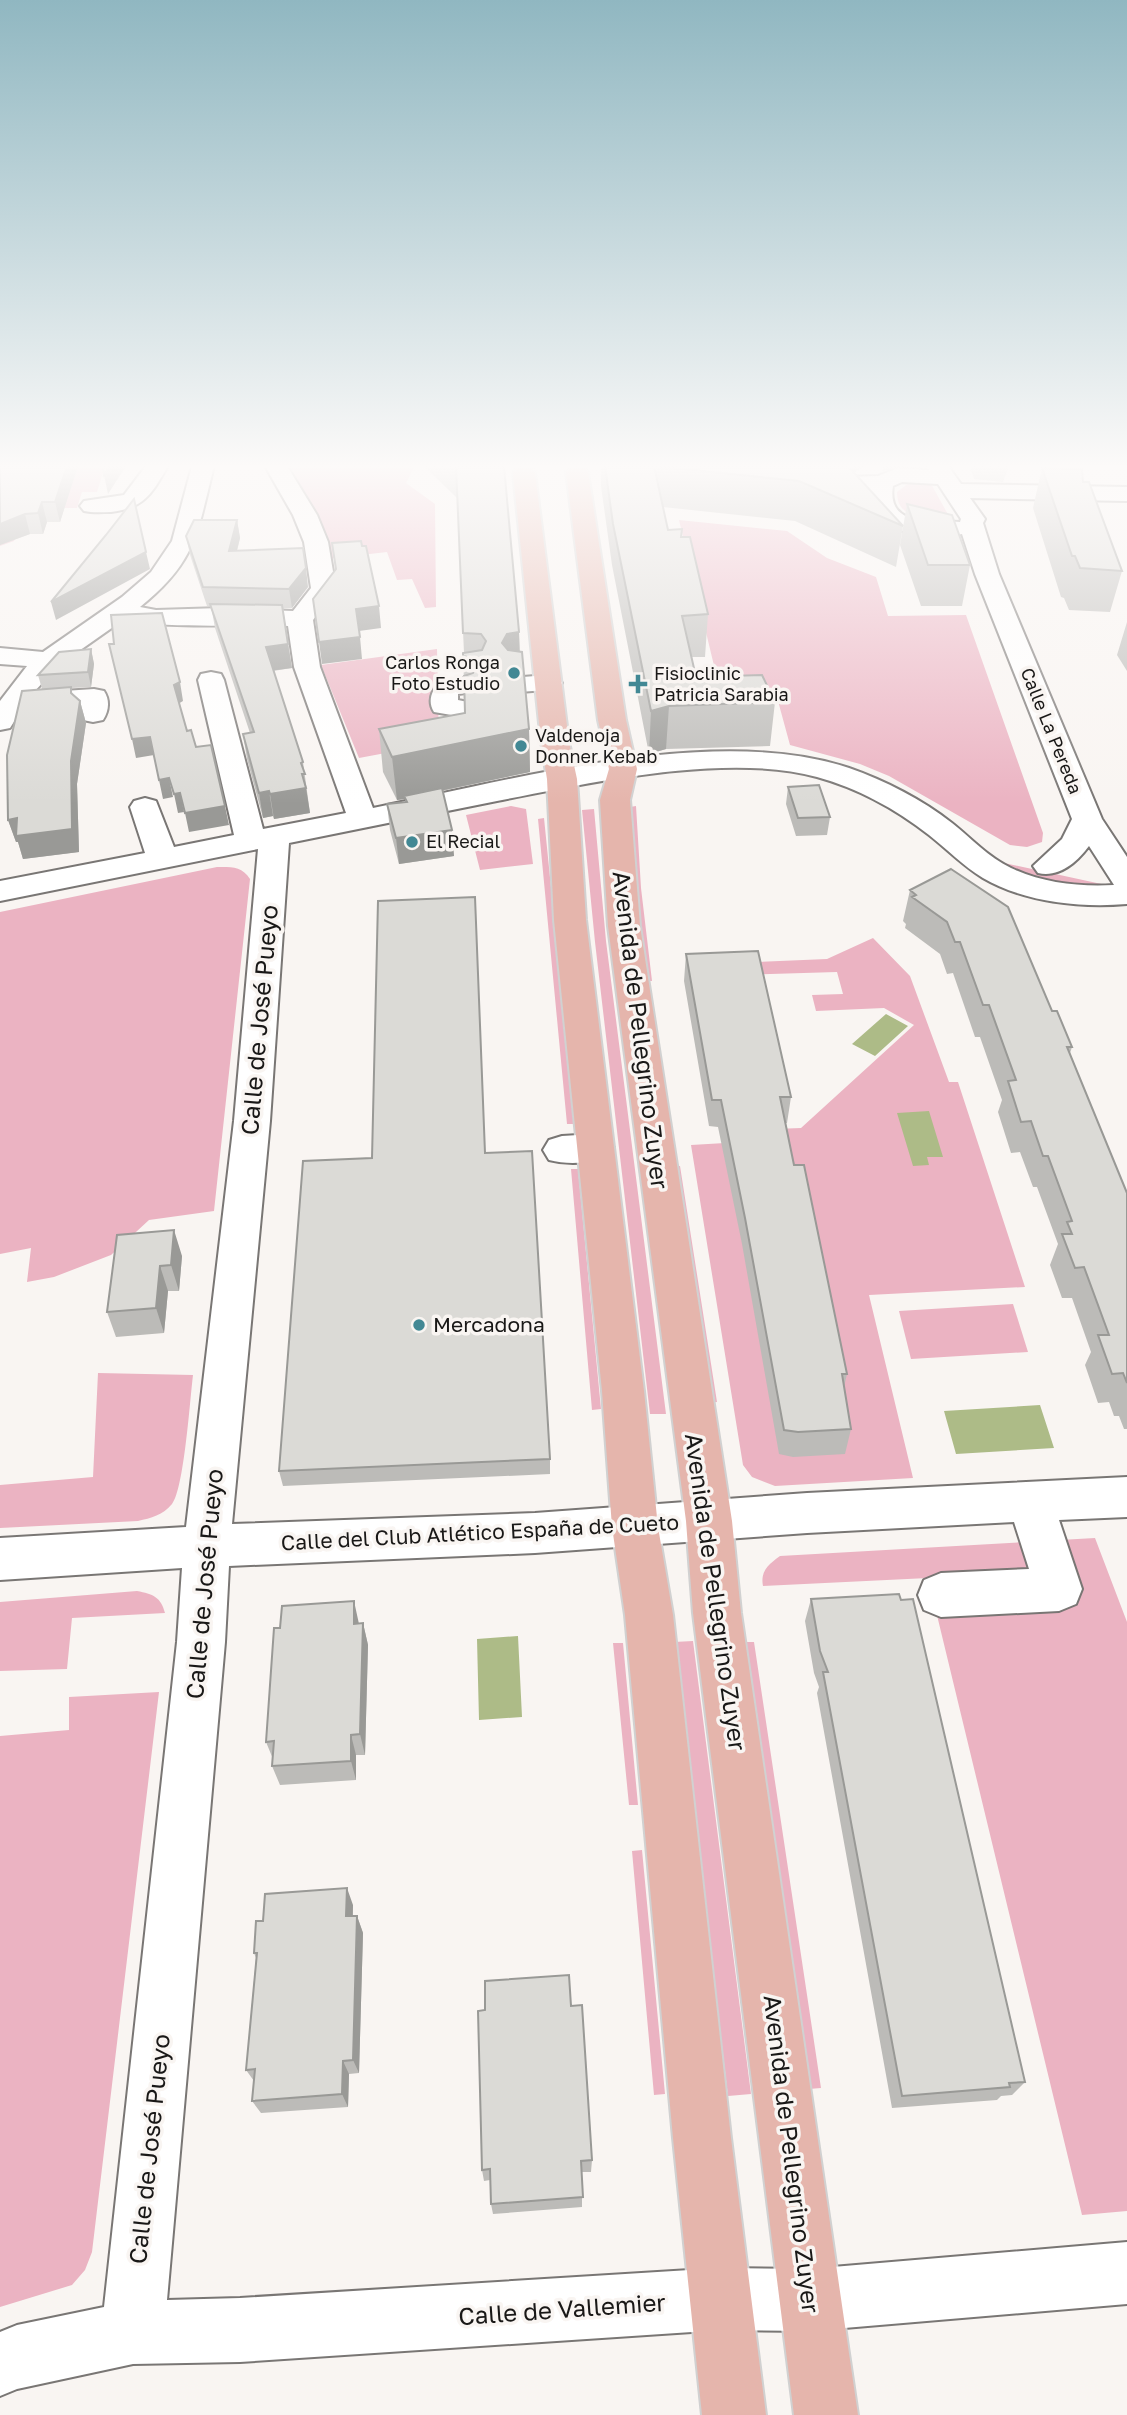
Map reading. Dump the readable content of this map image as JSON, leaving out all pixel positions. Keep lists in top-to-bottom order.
{
  "streets": {
    "main road": ["Avenida de Pellegrino Zuyer"],
    "street": [
      "Calle La Pereda",
      "Calle de José Pueyo",
      "Calle del Club Atlético España de Cueto",
      "Calle de Vallemier"
    ]
  },
  "crossings": [
    ["Calle de José Pueyo", "Calle del Club Atlético España de Cueto"],
    ["Calle de José Pueyo", "Calle de Vallemier"],
    ["Avenida de Pellegrino Zuyer", "Calle del Club Atlético España de Cueto"],
    ["Avenida de Pellegrino Zuyer", "Calle de Vallemier"]
  ],
  "places": {
    "other": [
      "Carlos Ronga Foto Estudio",
      "Valdenoja Donner Kebab",
      "El Recial",
      "Mercadona"
    ],
    "health": ["Fisioclinic Patricia Sarabia"]
  }
}
